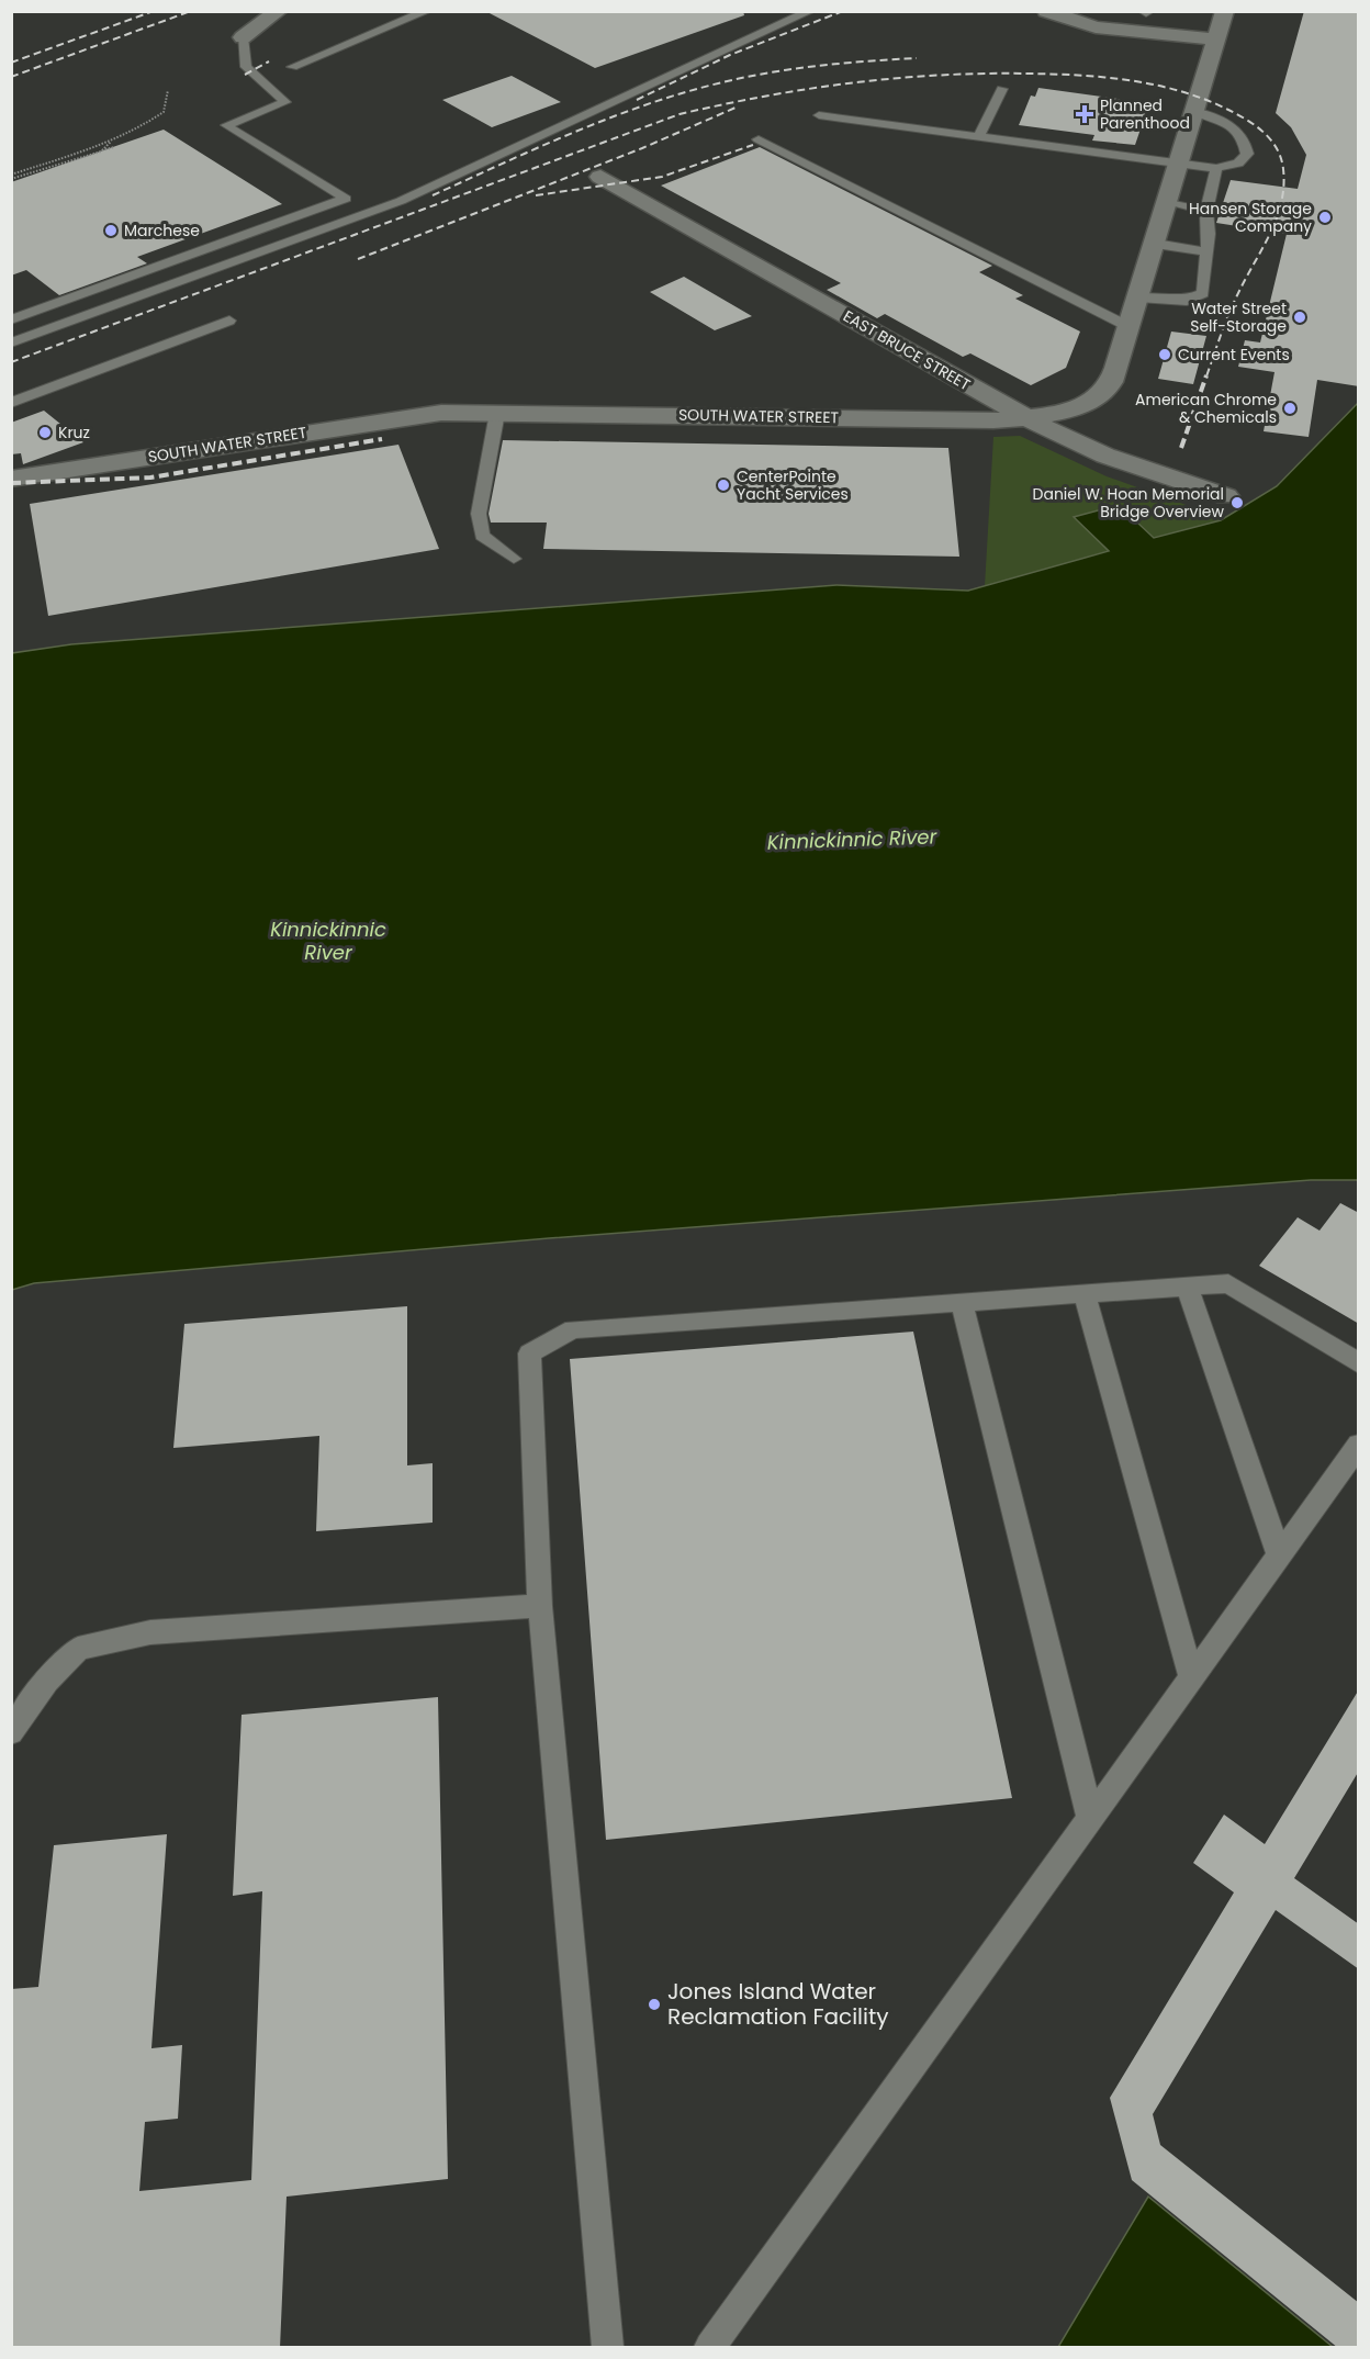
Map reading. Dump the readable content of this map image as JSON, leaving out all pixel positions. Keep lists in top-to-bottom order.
{
  "streets": {
    "street": ["EAST BRUCE STREET", "SOUTH WATER STREET"]
  },
  "crossings": [
    ["EAST BRUCE STREET", "SOUTH WATER STREET"]
  ],
  "water": ["Kinnickinnic River"],
  "places": {
    "health": ["Planned Parenthood"],
    "other": [
      "Hansen Storage Company",
      "Marchese",
      "Water Street Self-Storage",
      "Current Events",
      "American Chrome & Chemicals",
      "Kruz",
      "CenterPointe Yacht Services",
      "Daniel W. Hoan Memorial Bridge Overview",
      "Jones Island Water Reclamation Facility"
    ]
  }
}
